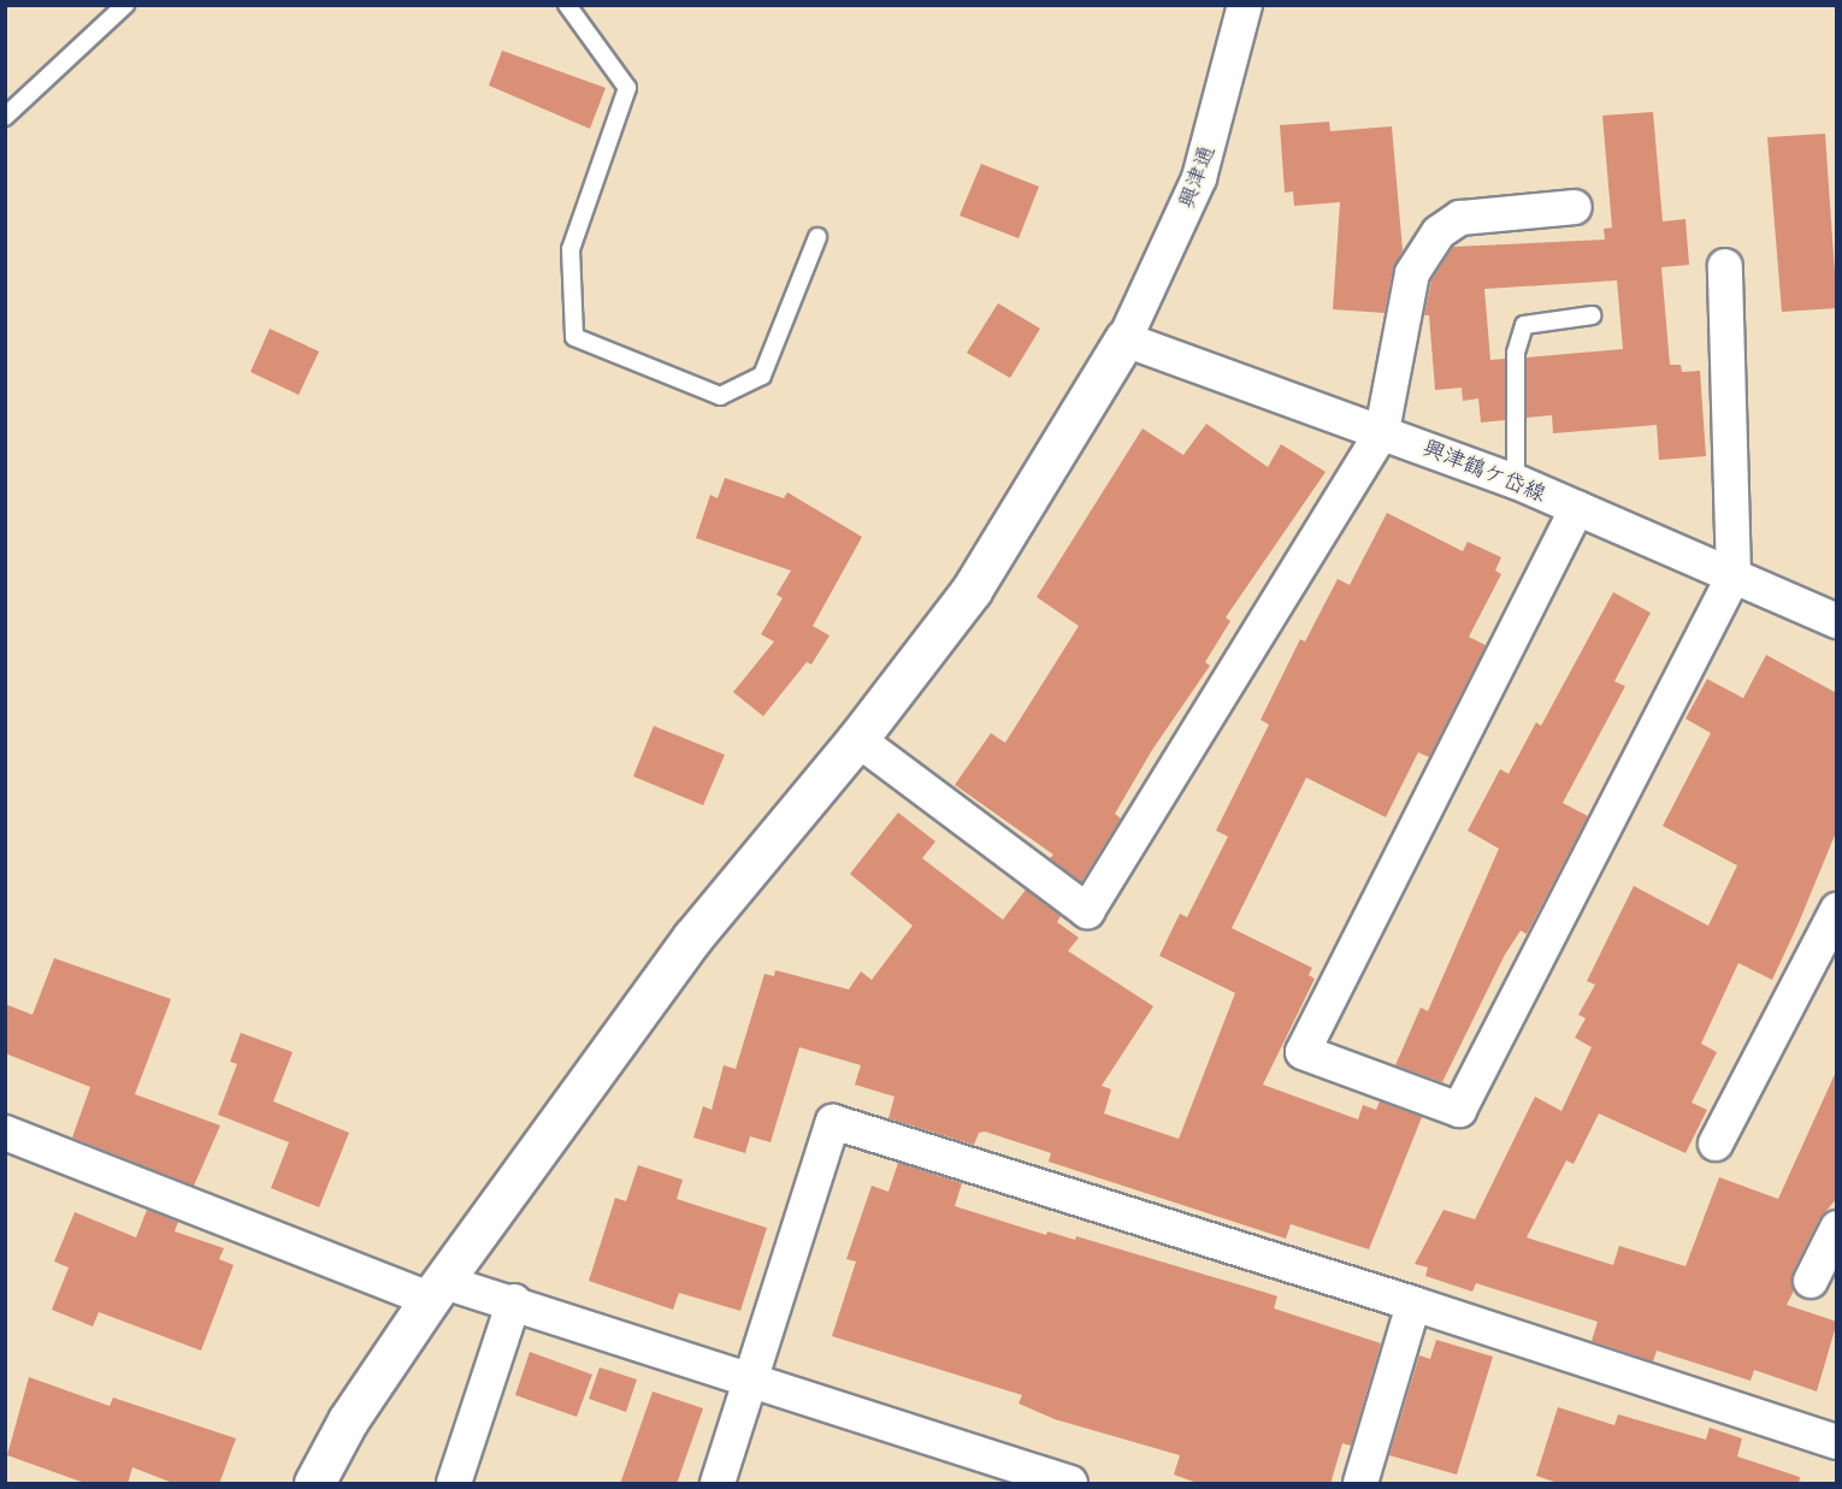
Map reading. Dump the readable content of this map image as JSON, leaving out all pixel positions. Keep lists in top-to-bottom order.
{
  "streets": {
    "street": ["興津通", "興津鶴ケ岱線"]
  },
  "crossings": [
    ["興津通", "興津鶴ケ岱線"]
  ]
}
